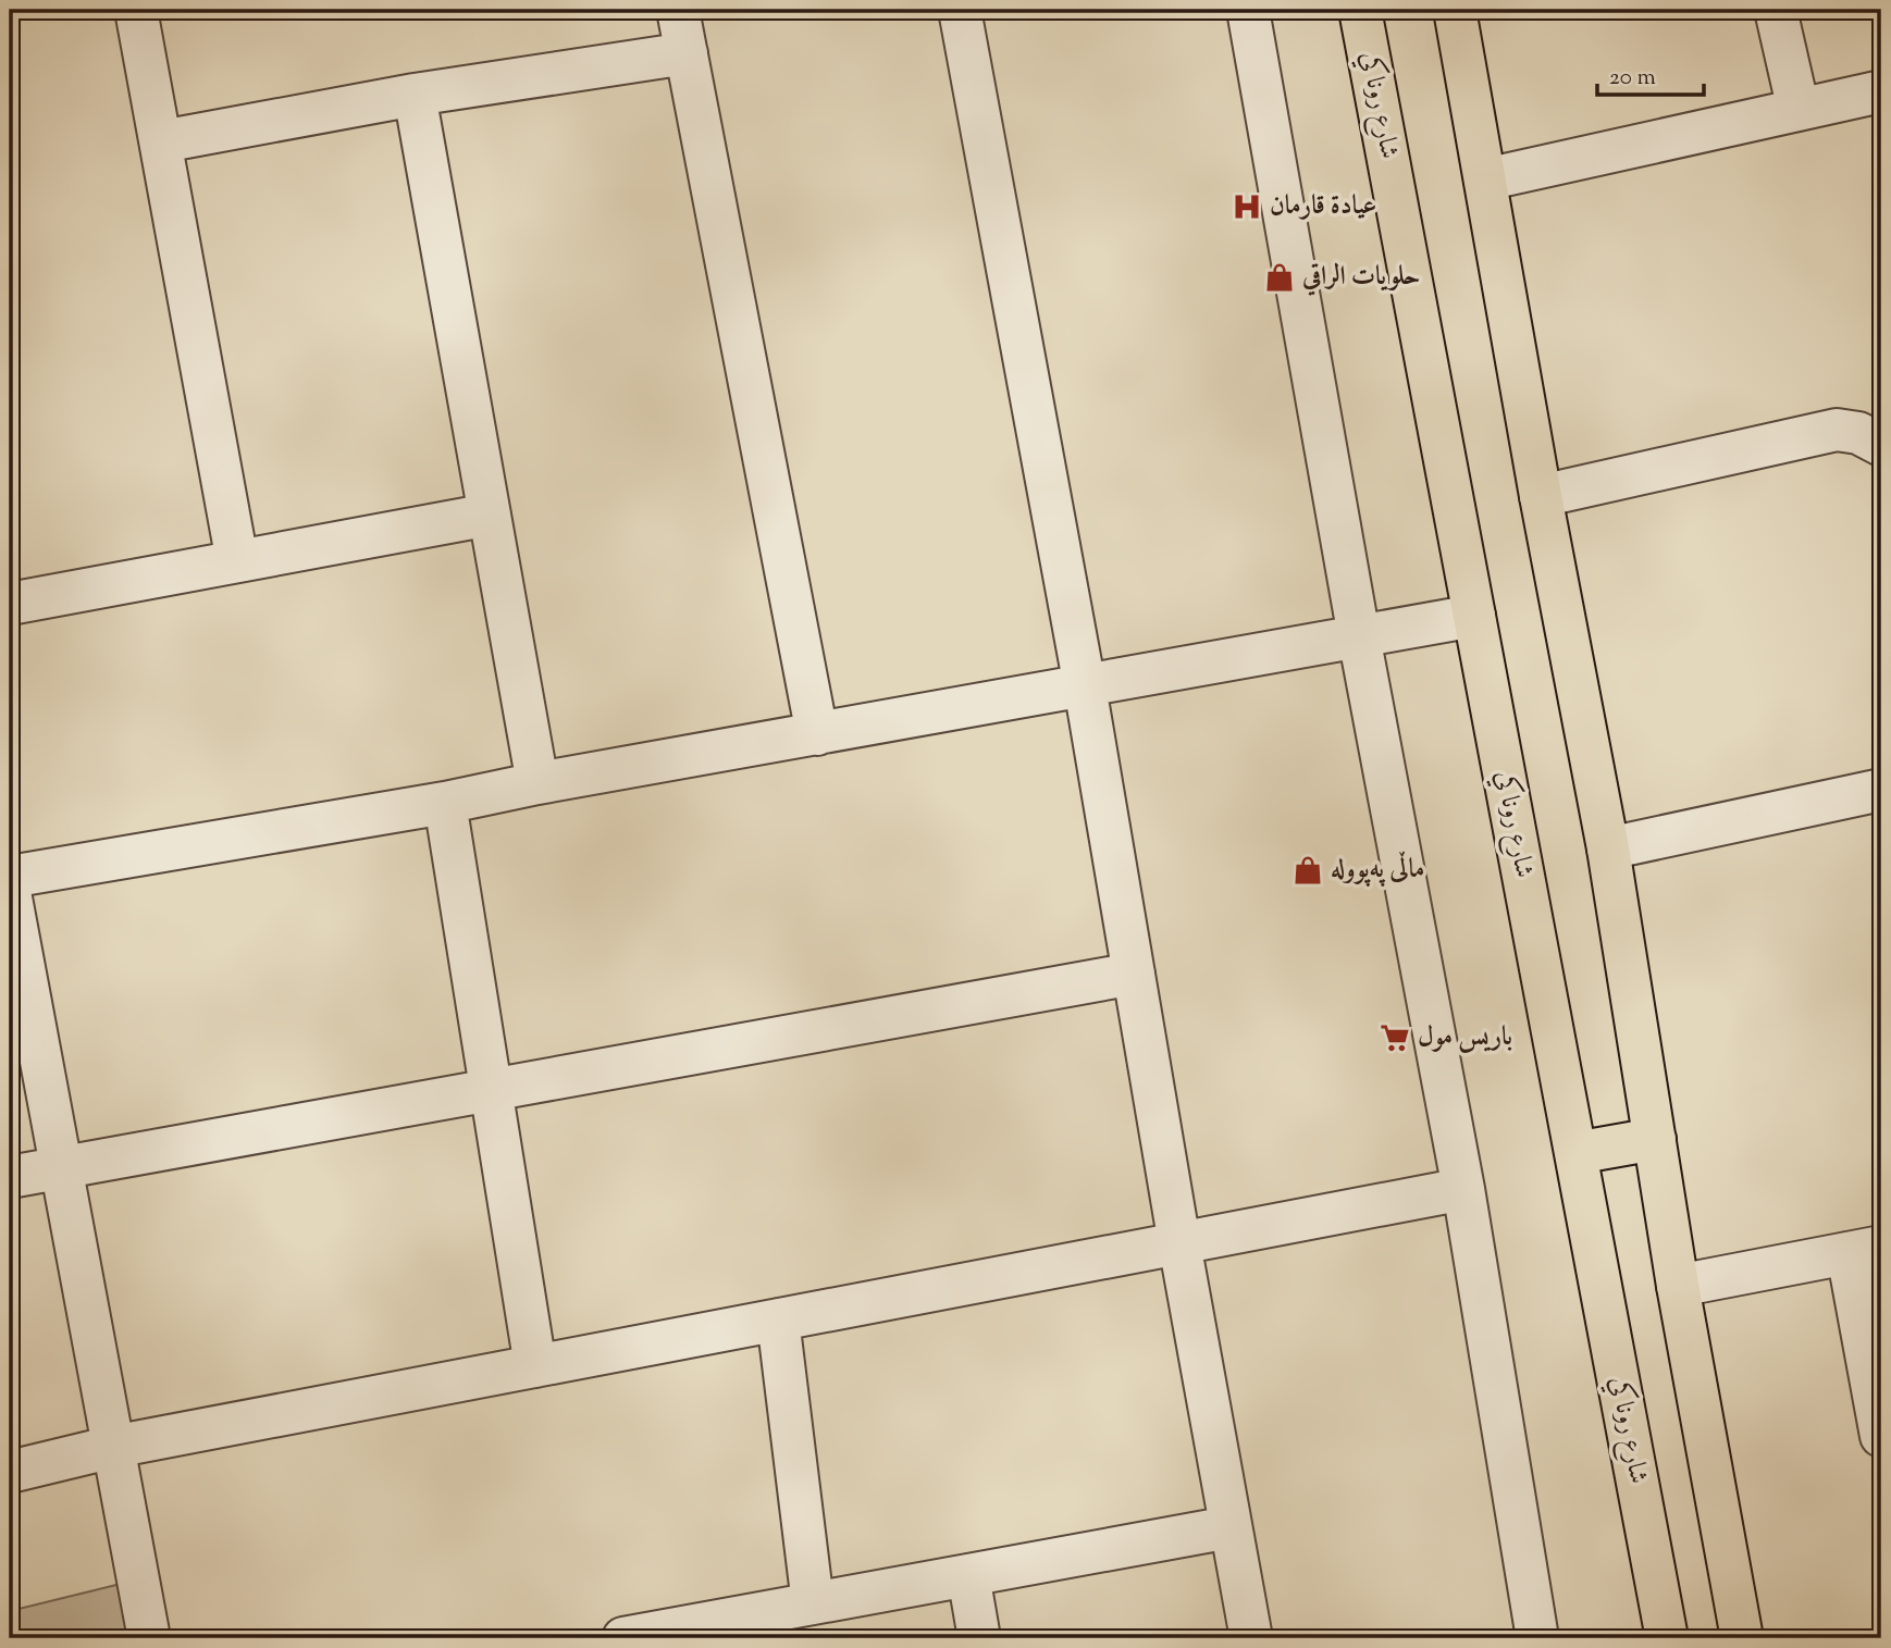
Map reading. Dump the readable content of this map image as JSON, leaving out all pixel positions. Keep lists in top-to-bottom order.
{
  "streets": {
    "main road": ["شارع روناكي"]
  },
  "places": {
    "hospital": ["عيادة قارمان"],
    "shop": ["حلويات الراقي", "ماڵی پەپوولە"],
    "supermarket": ["باريس مول"]
  },
  "scale_bar": "20 m"
}
